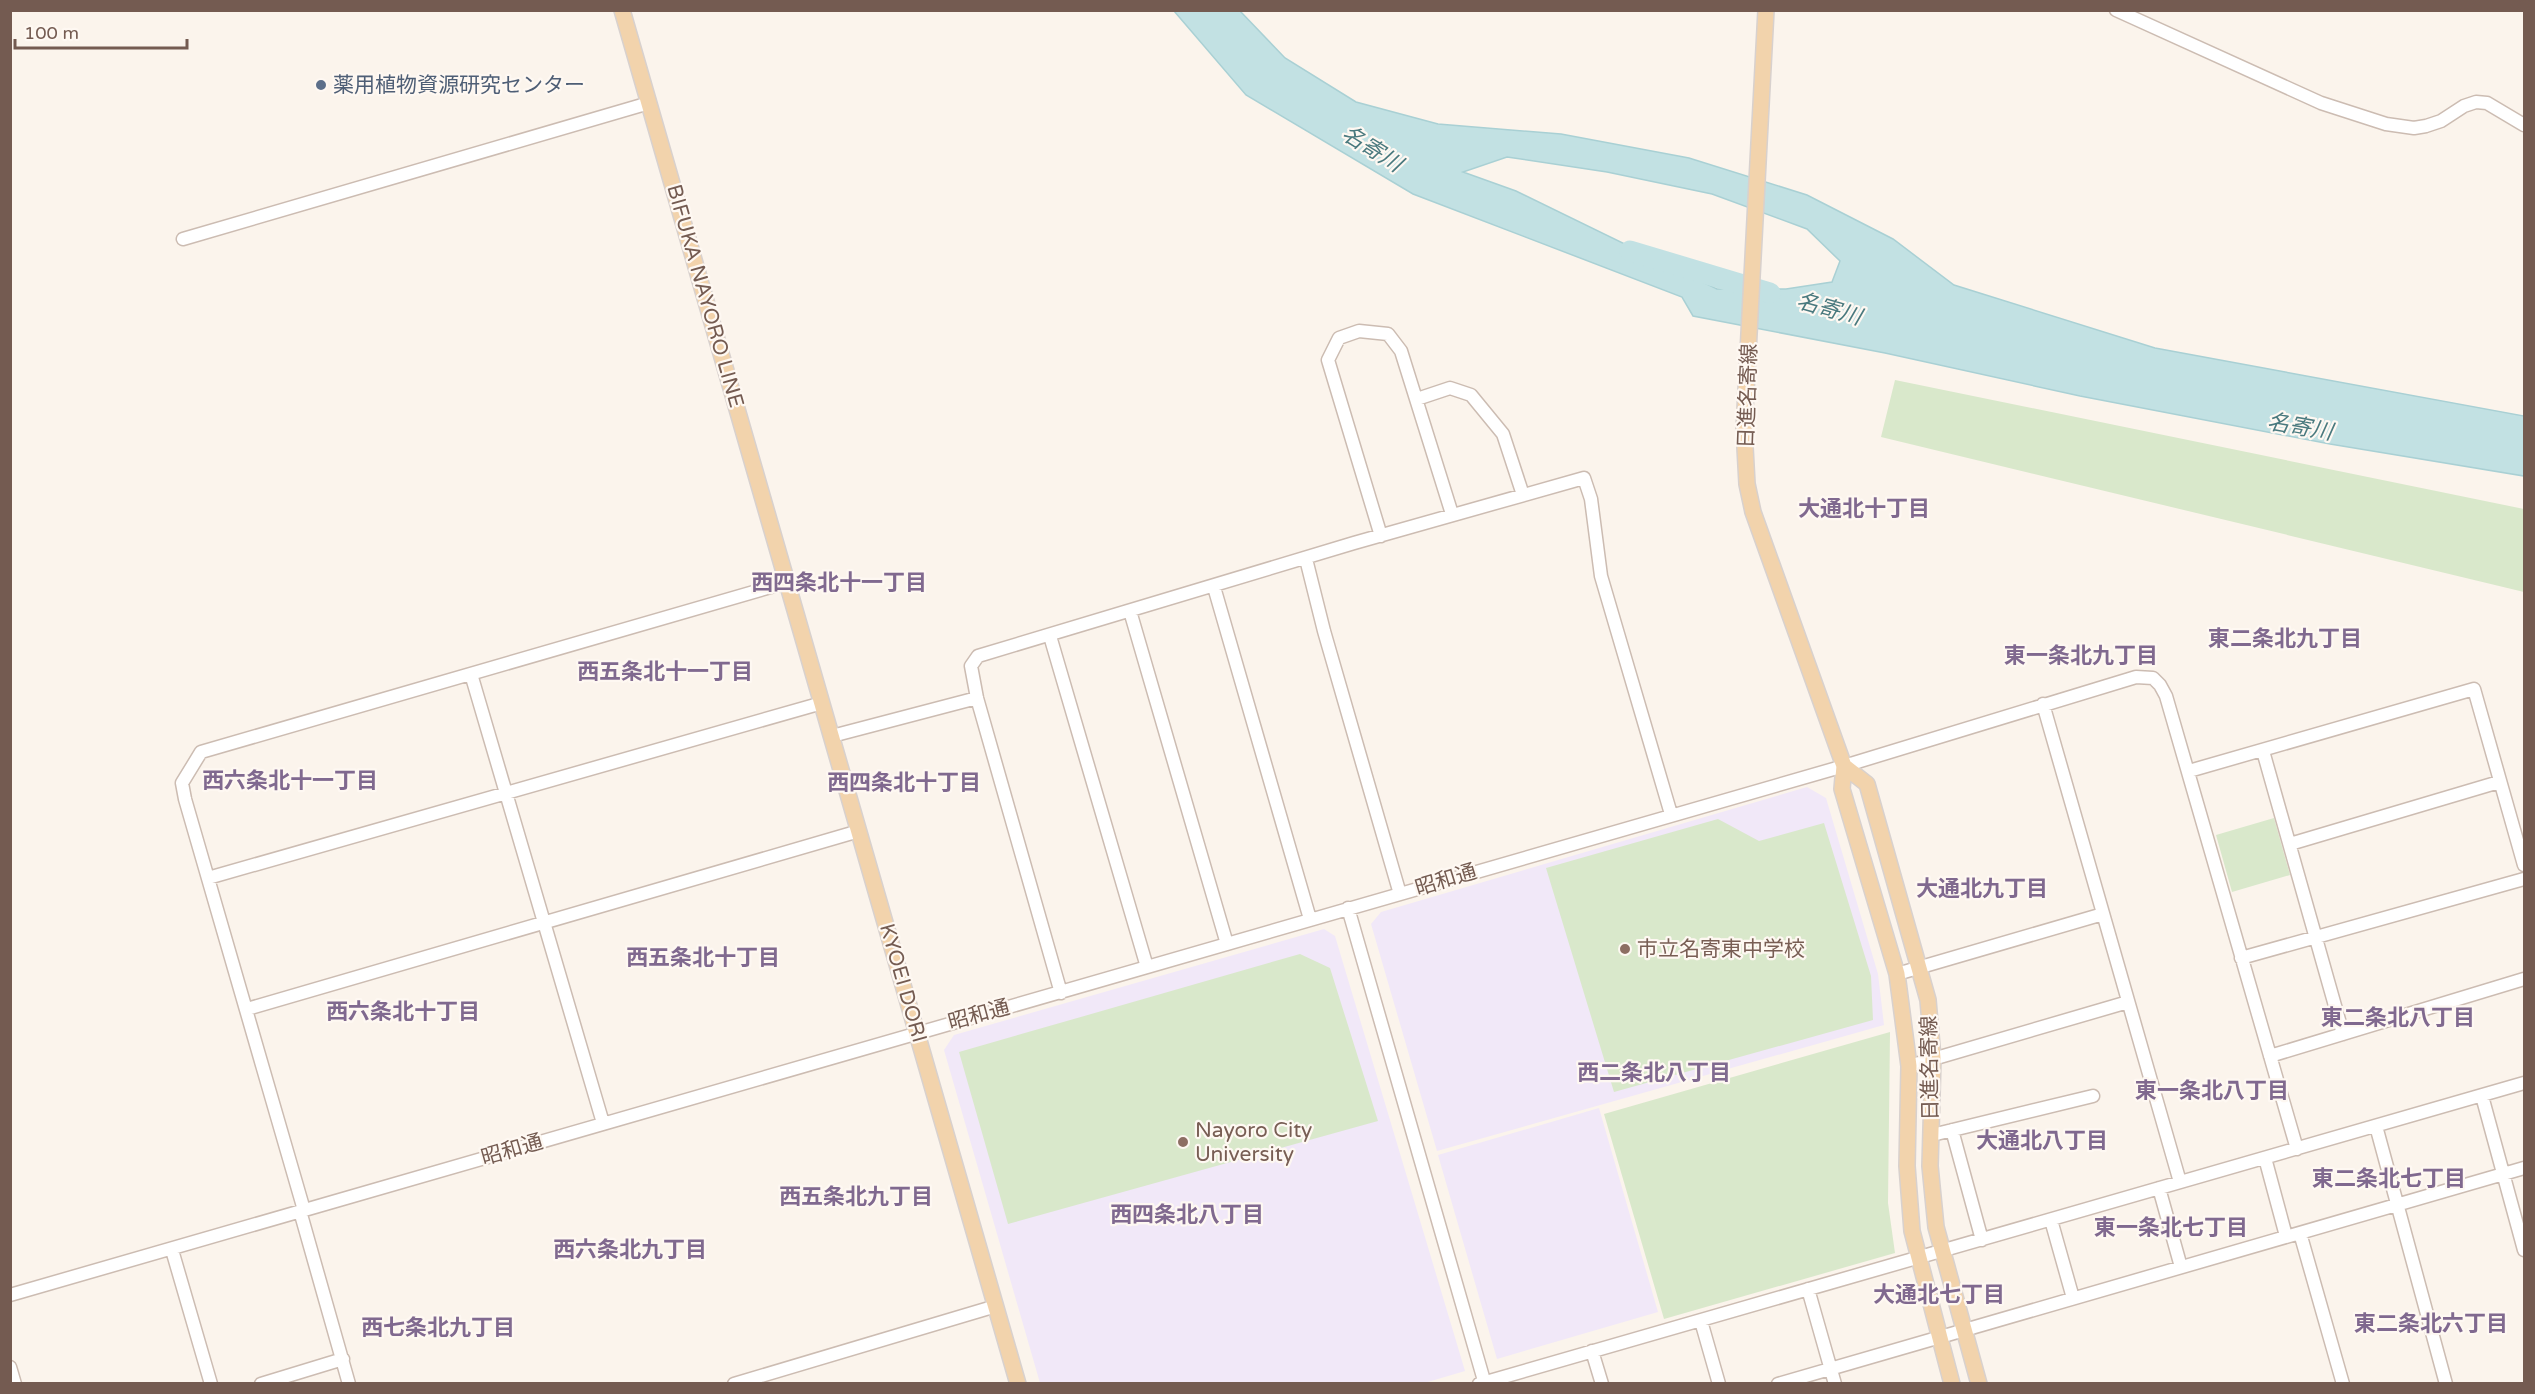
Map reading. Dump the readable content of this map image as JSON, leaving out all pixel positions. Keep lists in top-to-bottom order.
{
  "streets": {
    "main road": ["BIFUKA NAYORO LINE", "日進名寄線", "KYOEI DORI"],
    "street": ["昭和通"]
  },
  "crossings": [
    ["BIFUKA NAYORO LINE", "KYOEI DORI"],
    ["日進名寄線", "昭和通"],
    ["昭和通", "KYOEI DORI"]
  ],
  "districts": [
    "大通北十丁目",
    "西四条北十一丁目",
    "東二条北九丁目",
    "東一条北九丁目",
    "西五条北十一丁目",
    "西六条北十一丁目",
    "西四条北十丁目",
    "大通北九丁目",
    "西五条北十丁目",
    "西六条北十丁目",
    "東二条北八丁目",
    "西二条北八丁目",
    "東一条北八丁目",
    "大通北八丁目",
    "東二条北七丁目",
    "西五条北九丁目",
    "西四条北八丁目",
    "東一条北七丁目",
    "西六条北九丁目",
    "大通北七丁目",
    "東二条北六丁目",
    "西七条北九丁目"
  ],
  "water": ["名寄川"],
  "places": ["薬用植物資源研究センター", "市立名寄東中学校", "Nayoro City University"],
  "scale_bar": "100 m"
}
